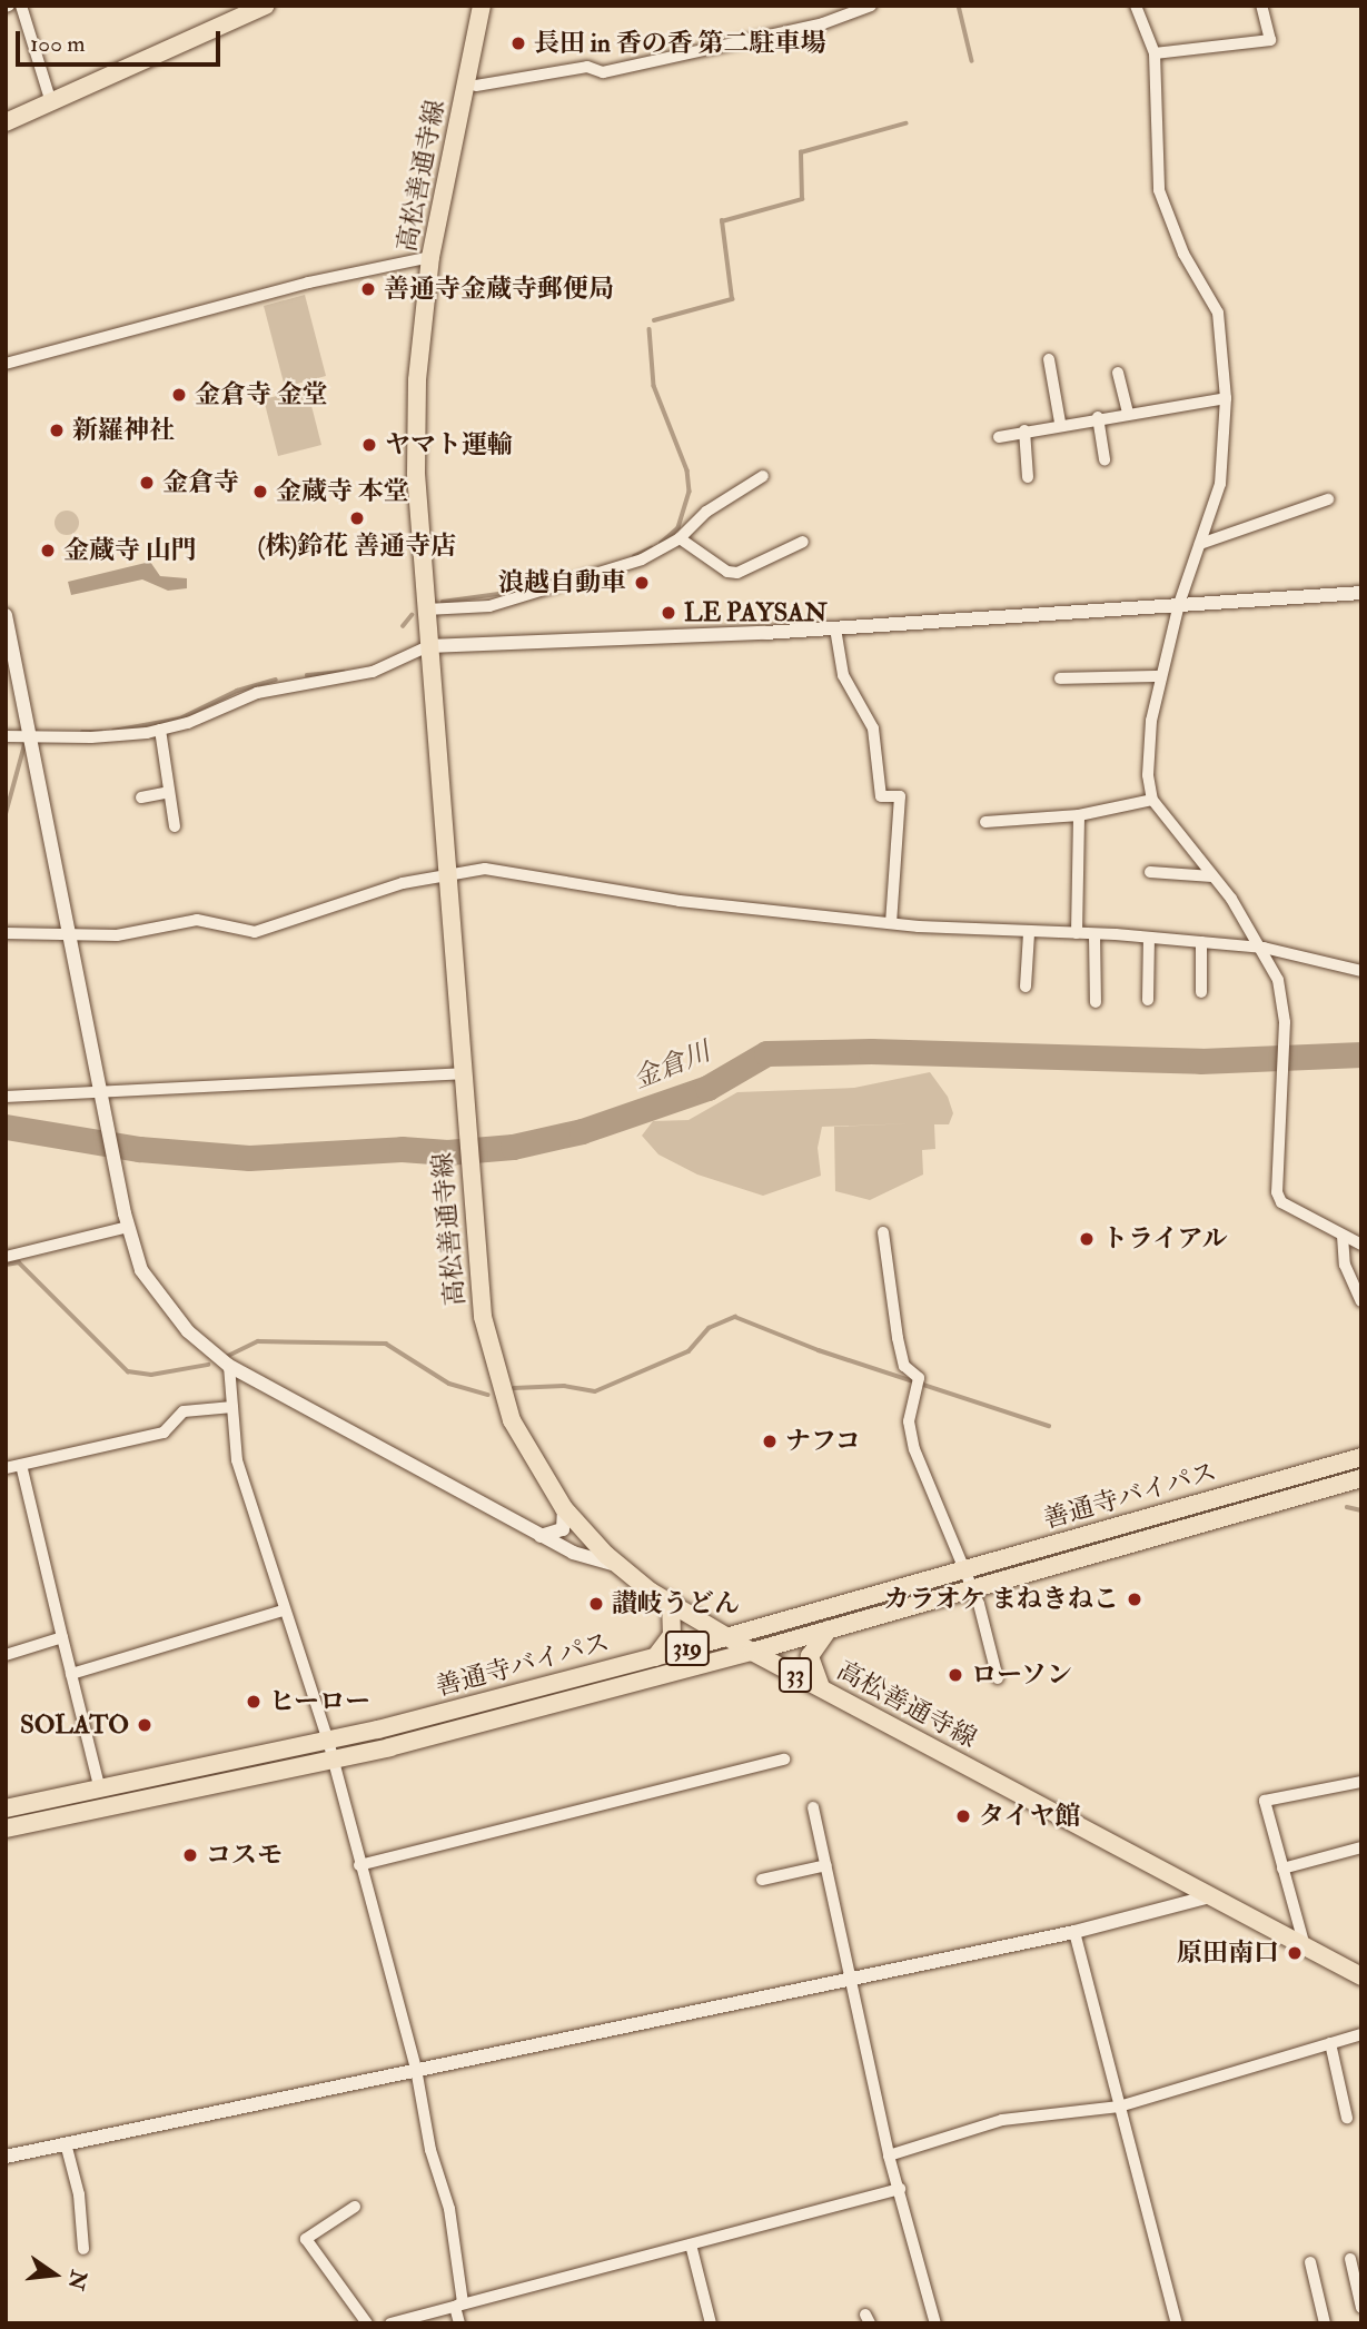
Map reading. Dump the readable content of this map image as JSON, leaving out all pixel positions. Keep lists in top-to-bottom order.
{
  "streets": {
    "main road": [
      "高松善通寺線",
      "善通寺バイパス",
      "319",
      "33"
    ]
  },
  "crossings": [
    ["高松善通寺線", "善通寺バイパス"]
  ],
  "water": ["金倉川"],
  "places": [
    "長田 in 香の香 第二駐車場",
    "善通寺金蔵寺郵便局",
    "金倉寺 金堂",
    "新羅神社",
    "ヤマト運輸",
    "金倉寺",
    "金蔵寺 本堂",
    "(株)鈴花 善通寺店",
    "金蔵寺 山門",
    "浪越自動車",
    "LE PAYSAN",
    "トライアル",
    "ナフコ",
    "カラオケ まねきねこ",
    "讃岐うどん",
    "ローソン",
    "ヒーロー",
    "SOLATO",
    "タイヤ館",
    "コスモ",
    "原田南口"
  ],
  "scale_bar": "100 m",
  "north": "right"
}
